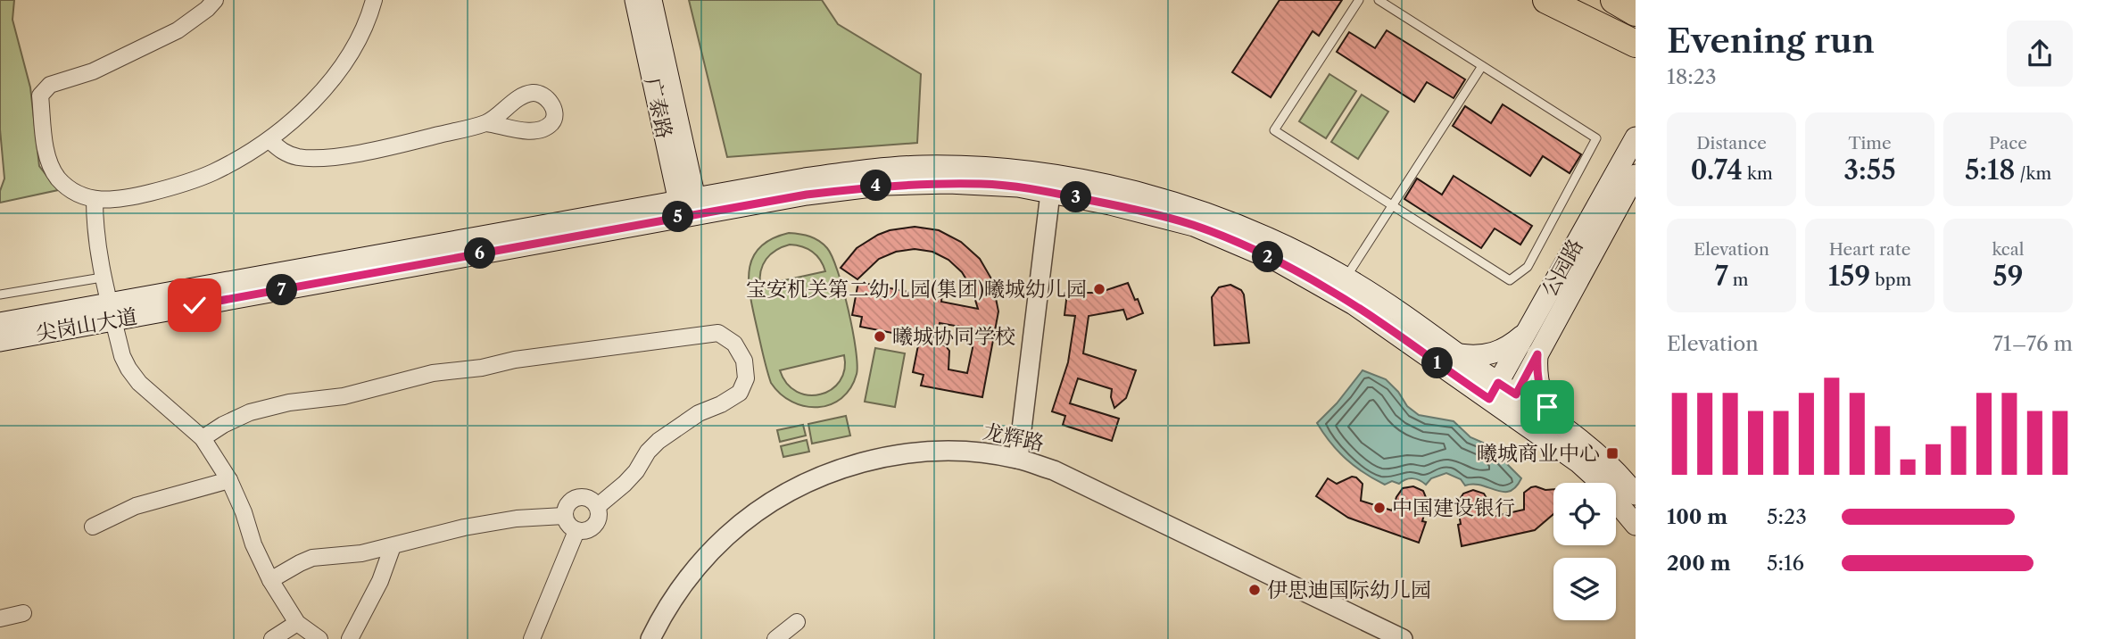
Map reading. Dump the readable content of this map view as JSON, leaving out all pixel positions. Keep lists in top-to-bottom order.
{
  "streets": {
    "main road": ["广泰路", "公园路", "尖岗山大道"],
    "street": ["龙辉路"]
  },
  "crossings": [
    ["广泰路", "尖岗山大道"],
    ["公园路", "尖岗山大道"]
  ],
  "places": {
    "other": [
      "宝安机关第二幼儿园(集团)曦城幼儿园",
      "曦城协同学校",
      "中国建设银行",
      "伊思迪国际幼儿园"
    ],
    "transit": ["曦城商业中心"]
  },
  "page": {
    "heading": ["Evening run", "18:23"],
    "stats": [
      ["Distance", "0.74 km"],
      ["Time", "3:55"],
      ["Pace", "5:18 /km"],
      ["Elevation", "7 m"],
      ["Heart rate", "159 bpm"],
      ["kcal", "59"]
    ],
    "pins": [
      "4",
      "3",
      "5",
      "6",
      "2",
      "7",
      "1"
    ],
    "chart": ["Elevation", "71–76 m"],
    "list": [
      {
        "name": "100 m",
        "note": "5:23"
      },
      {
        "name": "200 m",
        "note": "5:16"
      }
    ]
  }
}
